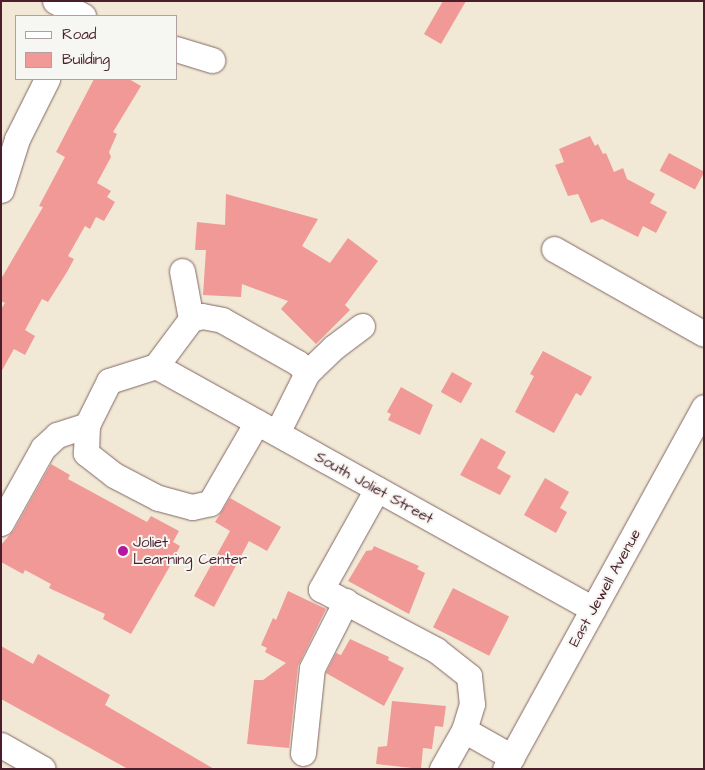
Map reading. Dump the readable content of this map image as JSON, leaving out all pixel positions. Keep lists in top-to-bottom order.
{
  "streets": {
    "street": ["South Joliet Street", "East Jewell Avenue"]
  },
  "crossings": [
    ["South Joliet Street", "East Jewell Avenue"]
  ],
  "places": ["Joliet Learning Center"],
  "legend": ["Road", "Building"]
}
